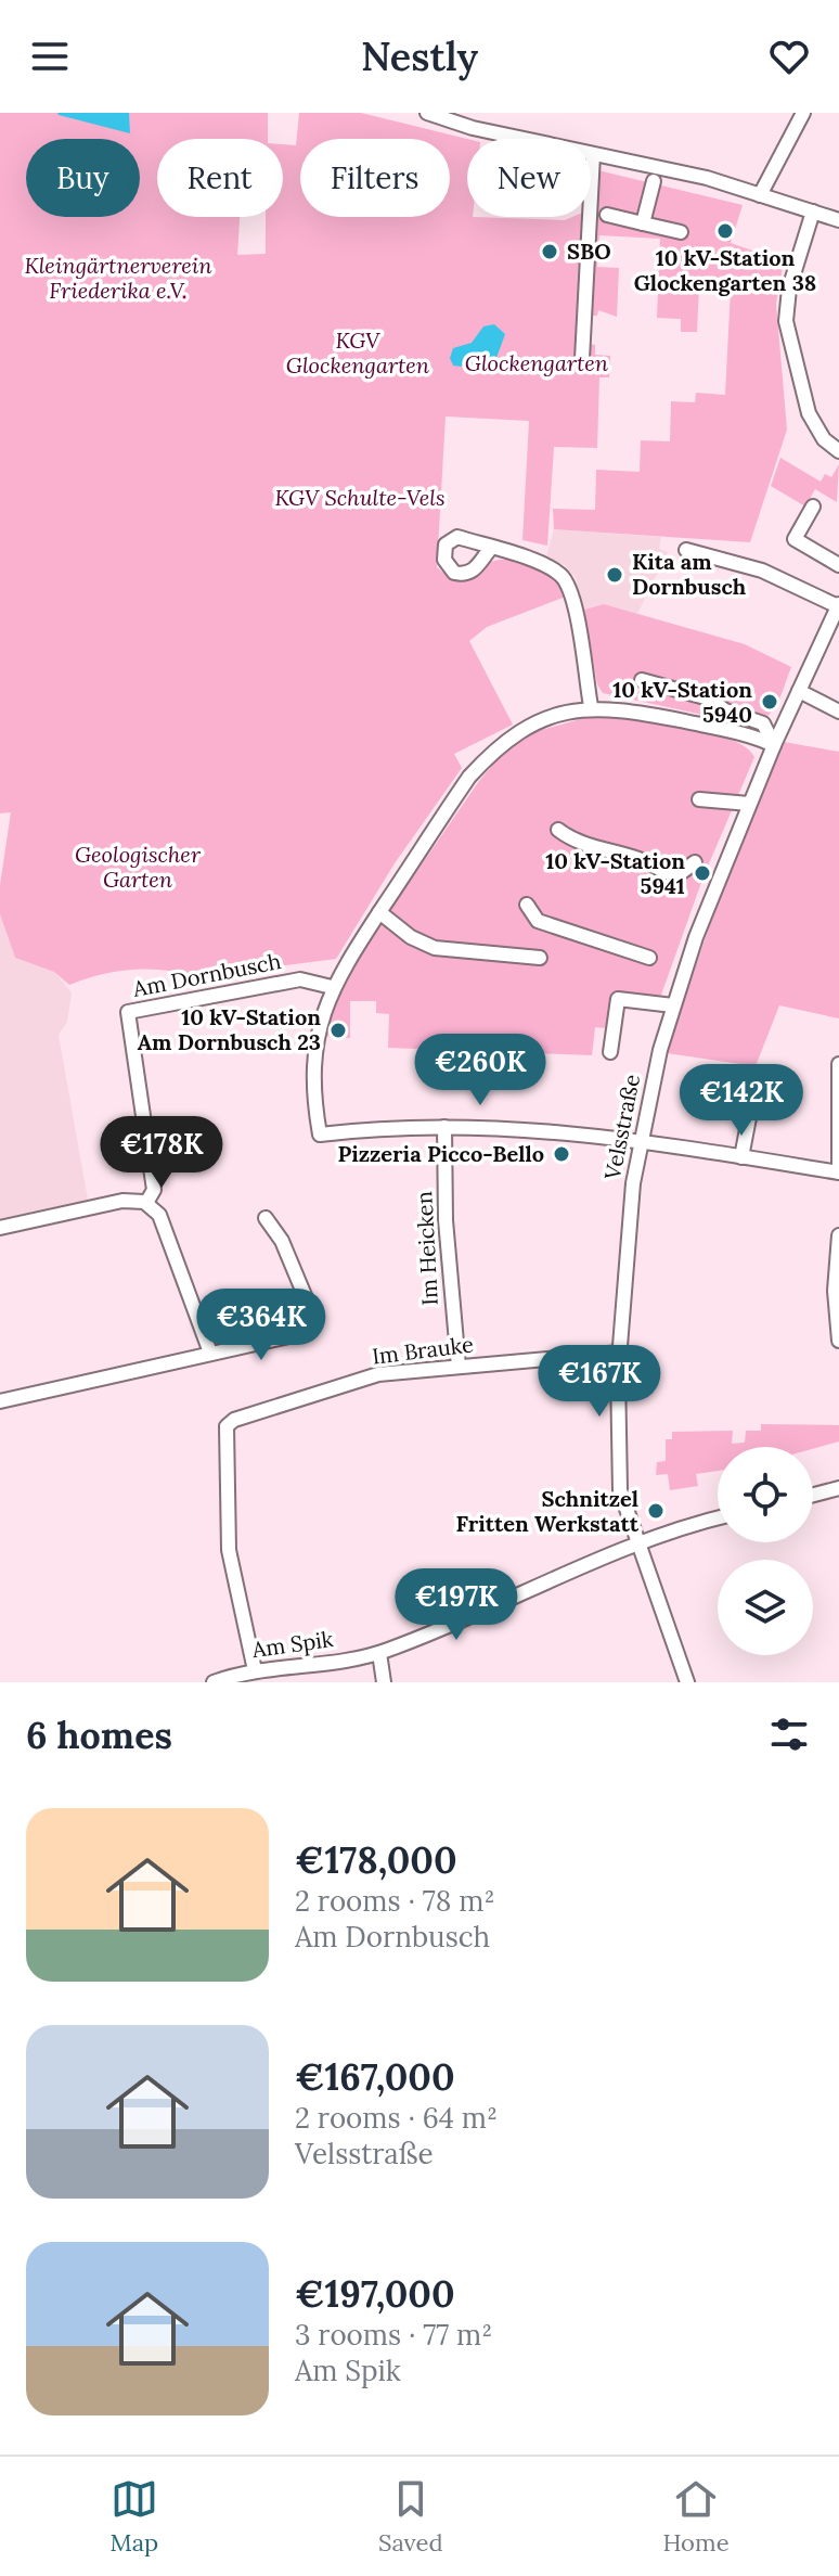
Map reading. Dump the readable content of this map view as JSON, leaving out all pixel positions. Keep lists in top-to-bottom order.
{
  "streets": {
    "street": [
      "Am Dornbusch",
      "Velsstraße",
      "Im Heicken",
      "Im Brauke",
      "Am Spik"
    ]
  },
  "crossings": [
    ["Velsstraße", "Im Brauke"],
    ["Velsstraße", "Am Spik"],
    ["Im Heicken", "Im Brauke"],
    ["Im Brauke", "Am Spik"]
  ],
  "parks": [
    "Kleingärtnerverein Friederika e.V.",
    "KGV Glockengarten",
    "Glockengarten",
    "KGV Schulte-Vels",
    "Geologischer Garten"
  ],
  "places": [
    "10 kV-Station Glockengarten 38",
    "SBO",
    "Kita am Dornbusch",
    "10 kV-Station 5940",
    "10 kV-Station 5941",
    "10 kV-Station Am Dornbusch 23",
    "Pizzeria Picco-Bello",
    "Schnitzel Fritten Werkstatt"
  ],
  "page": {
    "header": "Nestly",
    "chip": [
      "Buy",
      "Rent",
      "Filters",
      "New"
    ],
    "price": [
      "€260K",
      "€142K",
      "€178K",
      "€364K",
      "€167K",
      "€197K"
    ],
    "heading": "6 homes",
    "list": [
      {
        "name": "€178,000",
        "note": "2 rooms · 78 m² · Am Dornbusch"
      },
      {
        "name": "€167,000",
        "note": "2 rooms · 64 m² · Velsstraße"
      },
      {
        "name": "€197,000",
        "note": "3 rooms · 77 m² · Am Spik"
      }
    ],
    "tabs": ["Map", "Saved", "Home"]
  }
}
